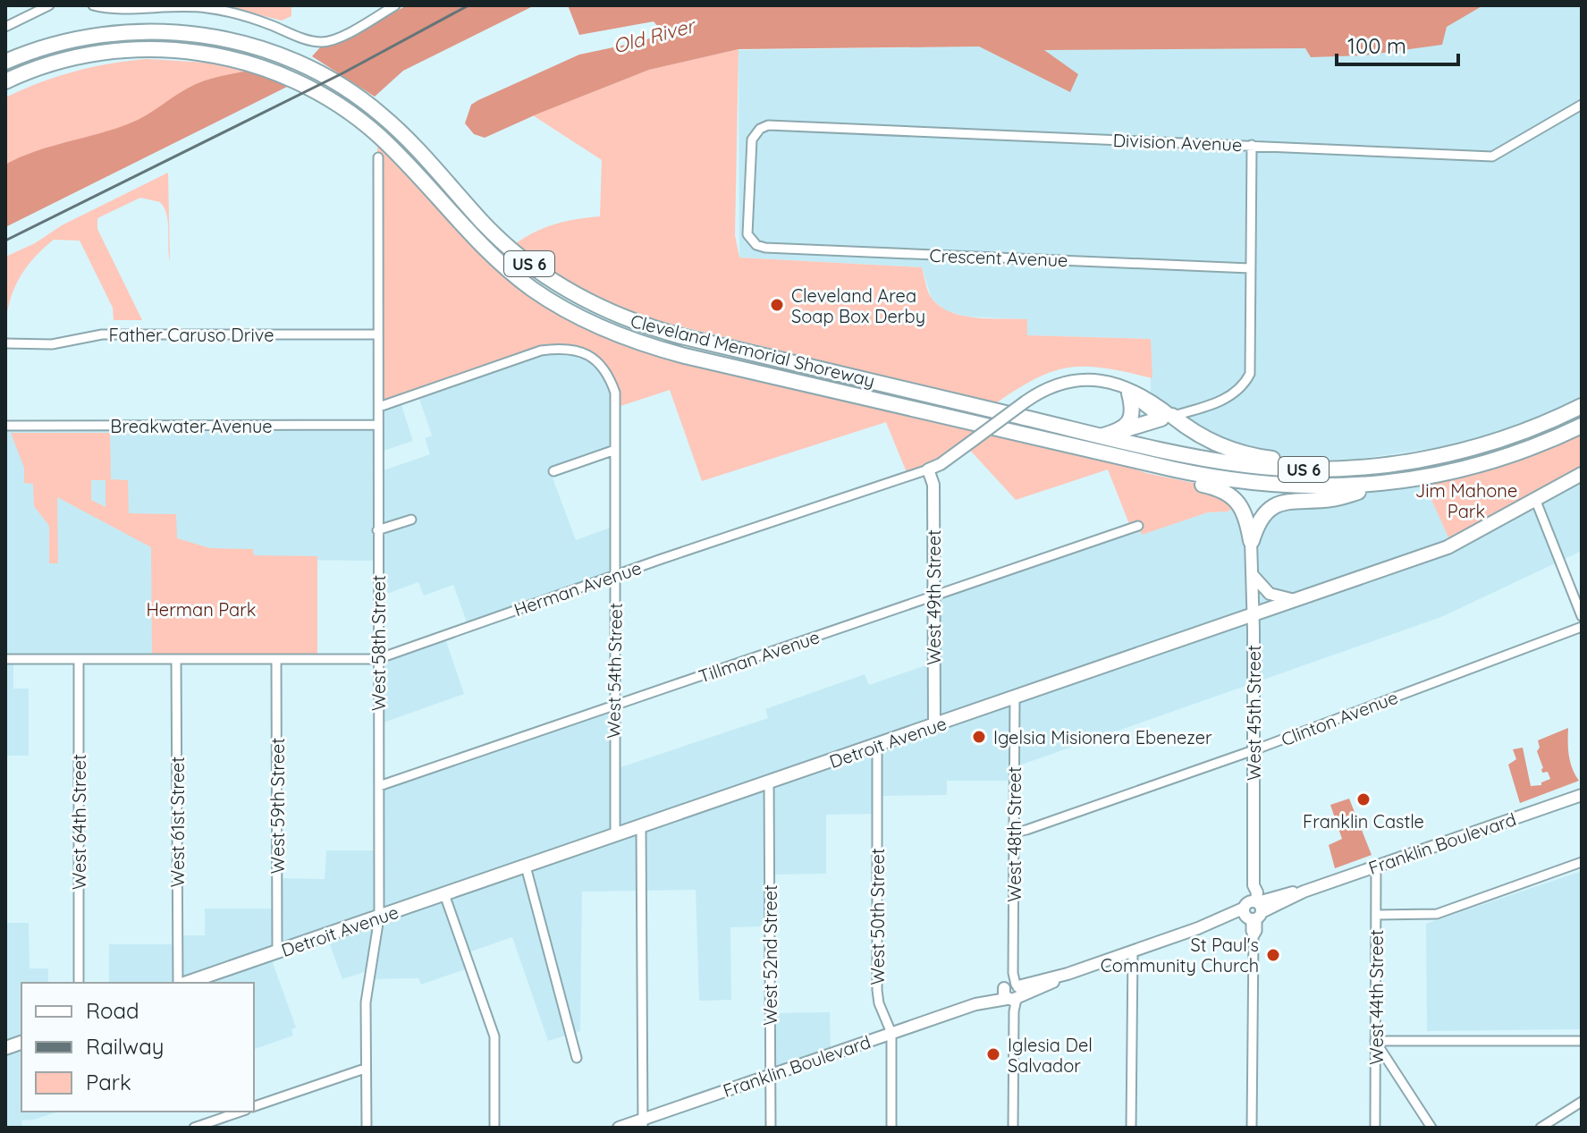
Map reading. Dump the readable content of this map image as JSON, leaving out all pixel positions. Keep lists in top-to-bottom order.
{
  "streets": {
    "highway": ["US 6", "Cleveland Memorial Shoreway"],
    "main road": ["Detroit Avenue"],
    "street": [
      "Division Avenue",
      "Crescent Avenue",
      "Father Caruso Drive",
      "Breakwater Avenue",
      "Herman Avenue",
      "West 49th Street",
      "West 58th Street",
      "Tillman Avenue",
      "West 54th Street",
      "West 45th Street",
      "Clinton Avenue",
      "West 59th Street",
      "West 64th Street",
      "West 61st Street",
      "West 48th Street",
      "Franklin Boulevard",
      "West 50th Street",
      "West 52nd Street",
      "West 44th Street"
    ]
  },
  "crossings": [
    ["Division Avenue", "Crescent Avenue"],
    ["Father Caruso Drive", "West 58th Street"],
    ["Breakwater Avenue", "West 58th Street"],
    ["Herman Avenue", "West 49th Street"],
    ["Herman Avenue", "West 58th Street"],
    ["Herman Avenue", "West 54th Street"],
    ["Herman Avenue", "West 59th Street"],
    ["Herman Avenue", "West 64th Street"],
    ["Herman Avenue", "West 61st Street"],
    ["West 49th Street", "Tillman Avenue"],
    ["West 49th Street", "Detroit Avenue"],
    ["West 58th Street", "Tillman Avenue"],
    ["West 58th Street", "West 54th Street"],
    ["West 58th Street", "Detroit Avenue"],
    ["Tillman Avenue", "West 54th Street"],
    ["West 54th Street", "Detroit Avenue"],
    ["West 45th Street", "Clinton Avenue"],
    ["West 45th Street", "Detroit Avenue"],
    ["West 45th Street", "Franklin Boulevard"],
    ["Clinton Avenue", "West 48th Street"],
    ["Detroit Avenue", "West 59th Street"],
    ["Detroit Avenue", "West 48th Street"],
    ["Detroit Avenue", "West 50th Street"],
    ["Detroit Avenue", "West 52nd Street"],
    ["West 48th Street", "Franklin Boulevard"],
    ["Franklin Boulevard", "West 50th Street"],
    ["Franklin Boulevard", "West 52nd Street"],
    ["Franklin Boulevard", "West 44th Street"]
  ],
  "water": ["Old River"],
  "parks": ["Jim Mahone Park", "Herman Park"],
  "places": [
    "Cleveland Area Soap Box Derby",
    "Igelsia Misionera Ebenezer",
    "Franklin Castle",
    "St Paul's Community Church",
    "Iglesia Del Salvador"
  ],
  "legend": ["Road", "Railway", "Park"],
  "scale_bar": "100 m"
}
